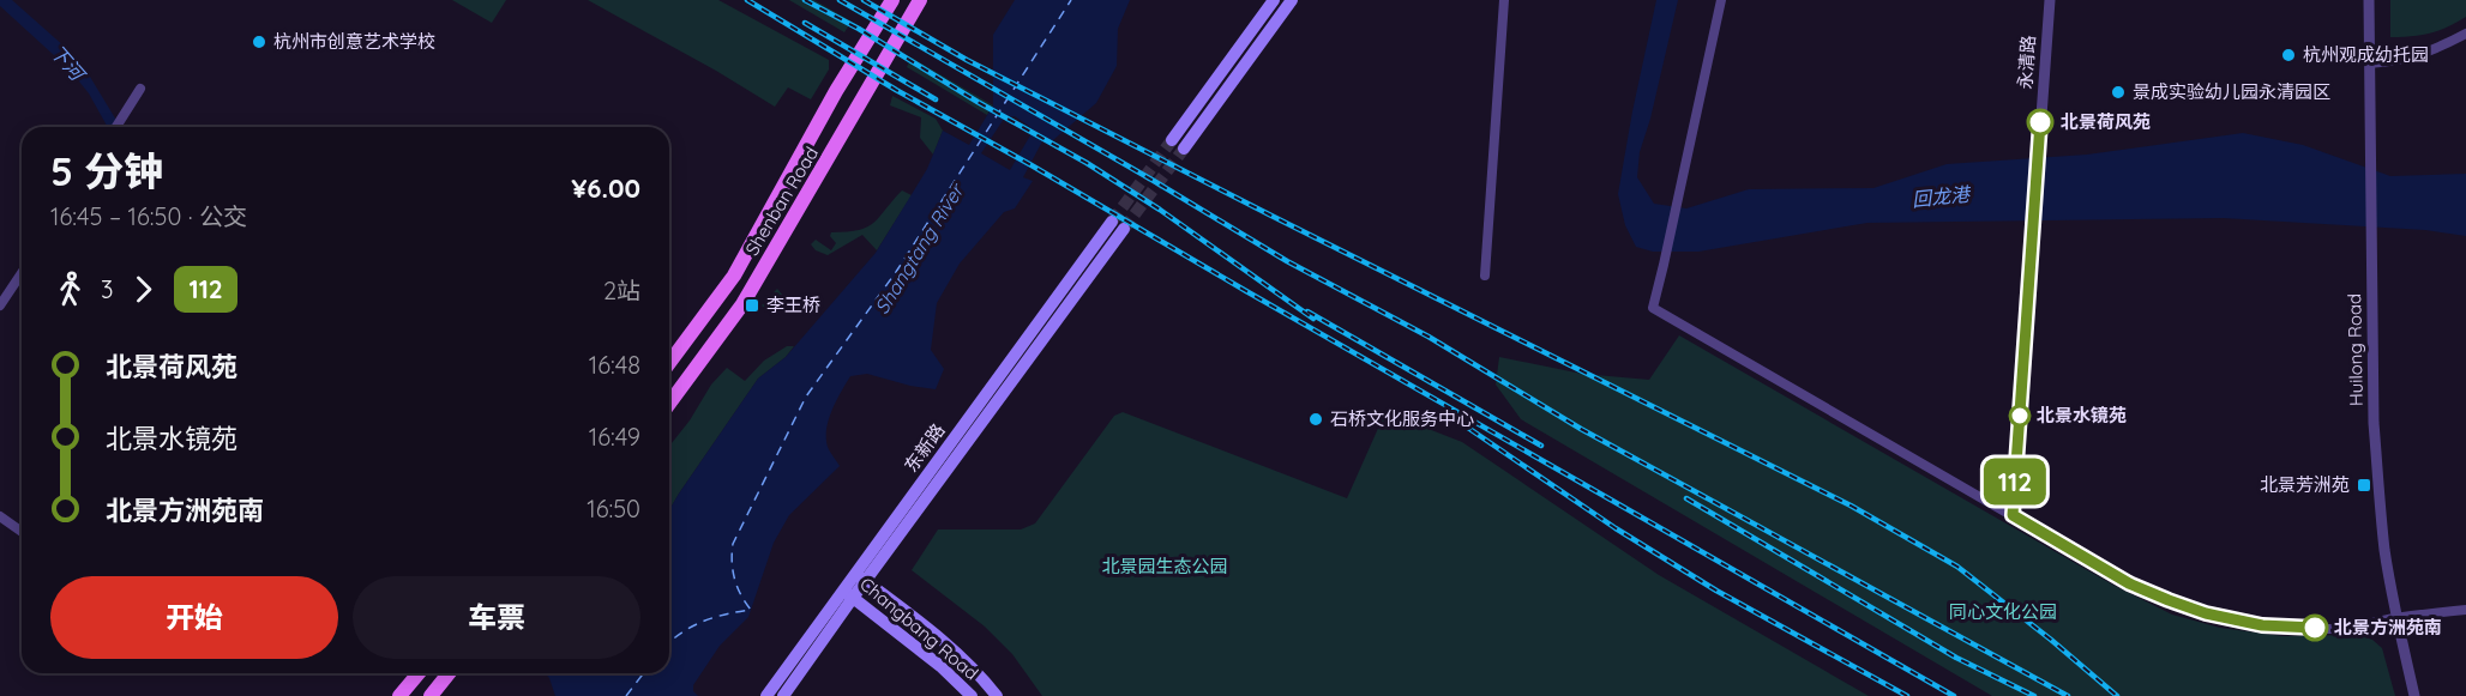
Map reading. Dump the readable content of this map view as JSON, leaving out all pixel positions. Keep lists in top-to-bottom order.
{
  "streets": {
    "main road": ["Shenban Road", "东新路", "Changbang Road"],
    "street": ["永清路", "Huilong Road"]
  },
  "crossings": [
    ["东新路", "Changbang Road"]
  ],
  "water": ["下河", "回龙港", "Shangtang River"],
  "parks": ["北景园生态公园", "同心文化公园"],
  "places": {
    "other": [
      "杭州市创意艺术学校",
      "杭州观成幼托园",
      "景成实验幼儿园永清园区",
      "北景荷风苑",
      "北景水镜苑",
      "石桥文化服务中心",
      "北景方洲苑南"
    ],
    "transit": ["李王桥", "北景芳洲苑"]
  },
  "lines": ["bus line 112"],
  "page": {
    "on_map": "112",
    "heading": ["5 分钟", "16:45 – 16:50 · 公交", "¥6.00"],
    "legs": ["3", "112", "2站"],
    "list": [
      {
        "name": "北景荷风苑",
        "value": "16:48"
      },
      {
        "name": "北景水镜苑",
        "value": "16:49"
      },
      {
        "name": "北景方洲苑南",
        "value": "16:50"
      }
    ],
    "buttons": ["开始", "车票"]
  }
}
